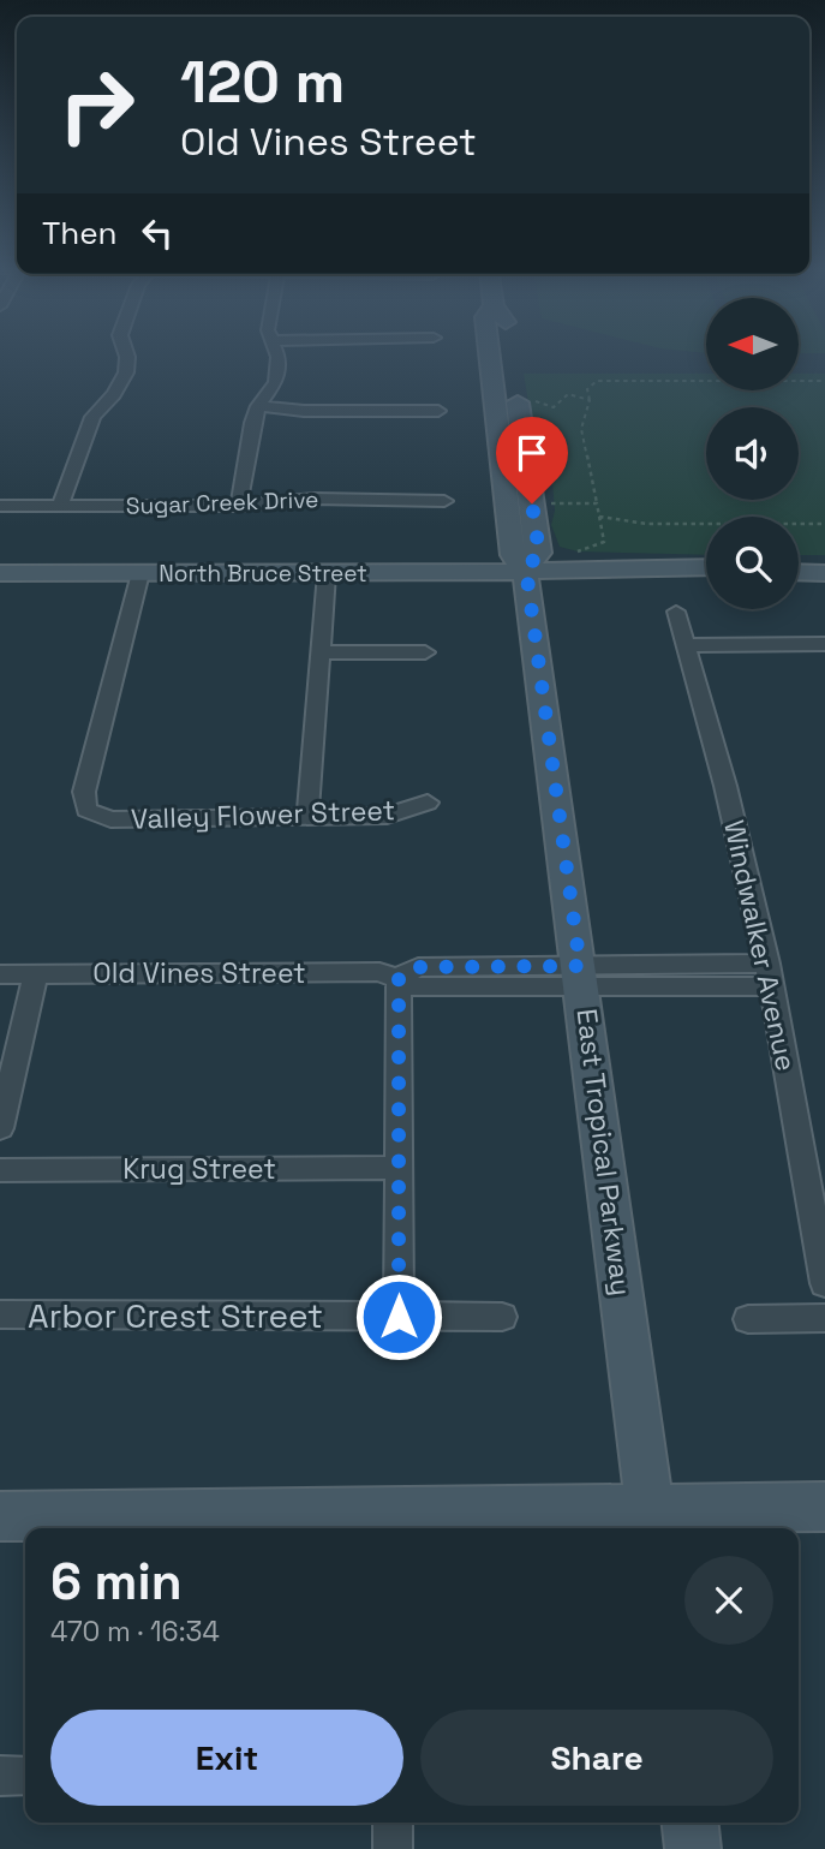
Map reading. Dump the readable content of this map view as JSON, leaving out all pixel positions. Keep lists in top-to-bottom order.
{
  "streets": {
    "main road": ["North Bruce Street", "East Tropical Parkway"],
    "street": [
      "Sugar Creek Drive",
      "Valley Flower Street",
      "Windwalker Avenue",
      "Old Vines Street",
      "Krug Street",
      "Arbor Crest Street"
    ]
  },
  "crossings": [
    ["North Bruce Street", "Valley Flower Street"],
    ["North Bruce Street", "East Tropical Parkway"],
    ["Windwalker Avenue", "Old Vines Street"],
    ["Old Vines Street", "East Tropical Parkway"]
  ],
  "north": "left",
  "page": {
    "turn": ["120 m", "Old Vines Street"],
    "then": "Then",
    "heading": ["6 min", "470 m · 16:34"],
    "buttons": ["Exit", "Share"]
  }
}
